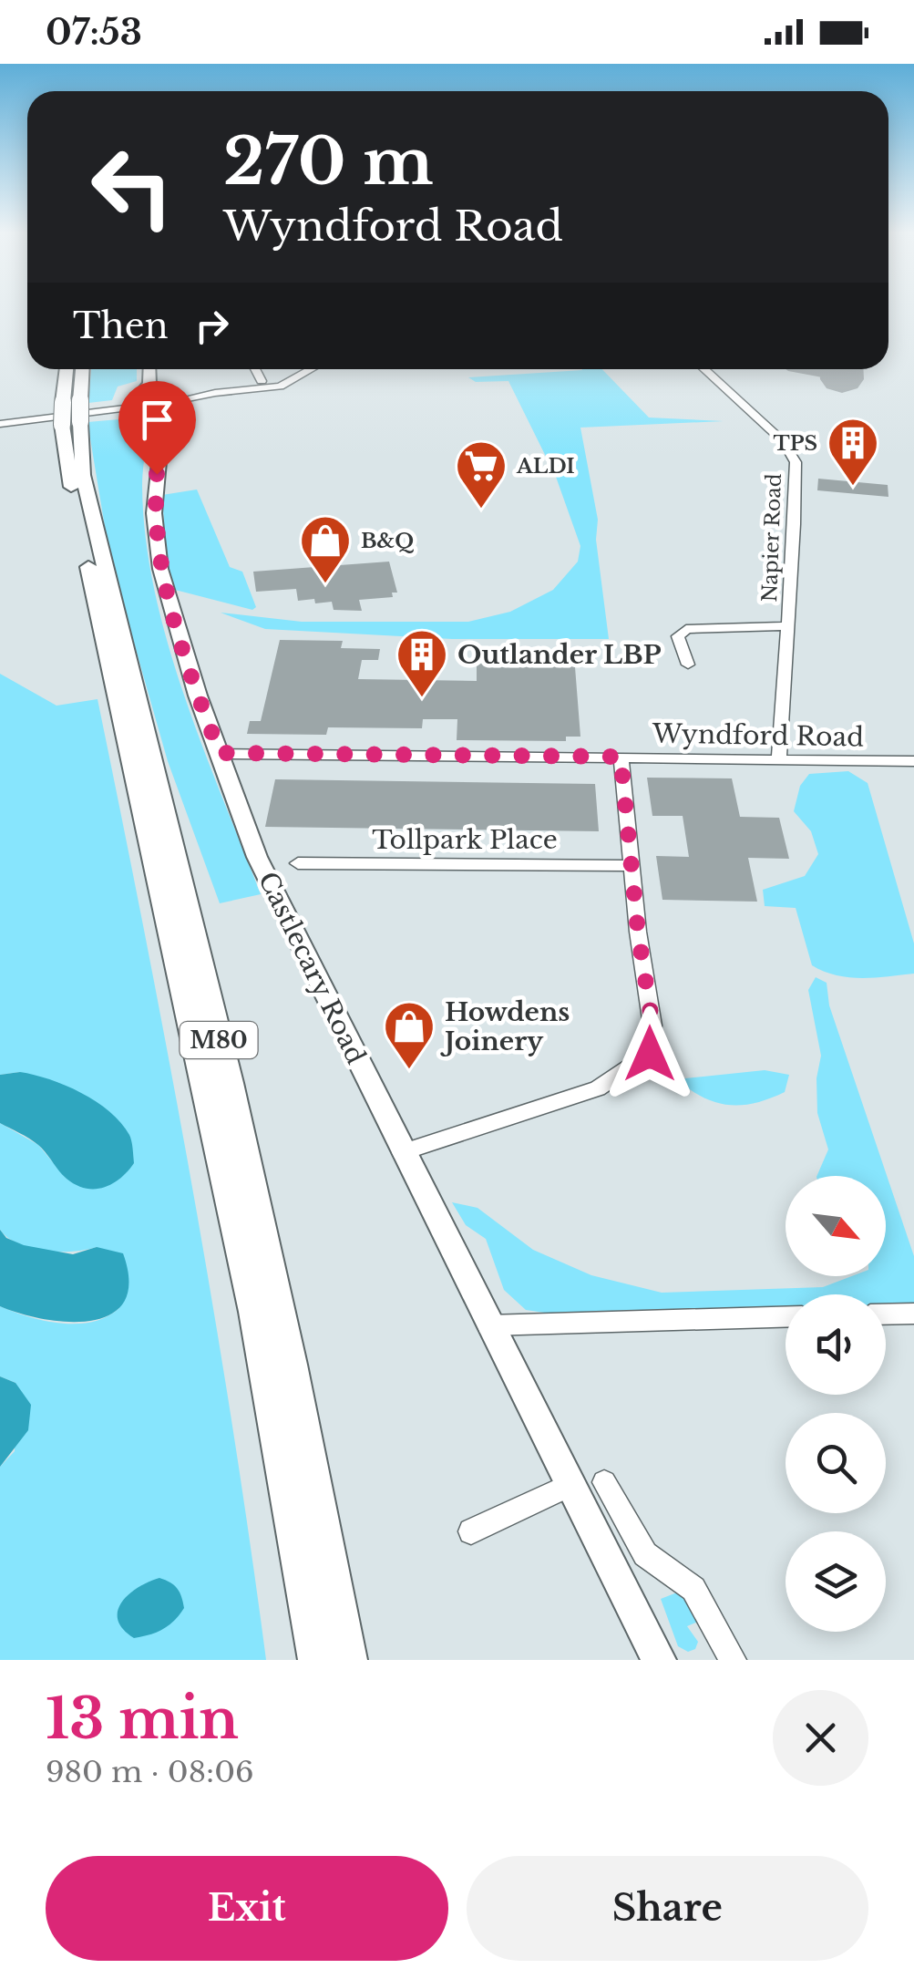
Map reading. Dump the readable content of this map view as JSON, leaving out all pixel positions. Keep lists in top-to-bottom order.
{
  "streets": {
    "highway": ["M80"],
    "main road": ["Castlecary Road"],
    "street": ["Napier Road", "Wyndford Road", "Tollpark Place"]
  },
  "crossings": [
    ["Napier Road", "Wyndford Road"],
    ["Wyndford Road", "Castlecary Road"]
  ],
  "places": {
    "building": ["TPS", "Outlander LBP"],
    "supermarket": ["ALDI"],
    "shop": ["B&Q", "Howdens Joinery"]
  },
  "north": "bottom right",
  "page": {
    "status": "07:53",
    "turn": ["270 m", "Wyndford Road"],
    "then": "Then",
    "heading": ["13 min", "980 m · 08:06"],
    "buttons": ["Exit", "Share"]
  }
}
